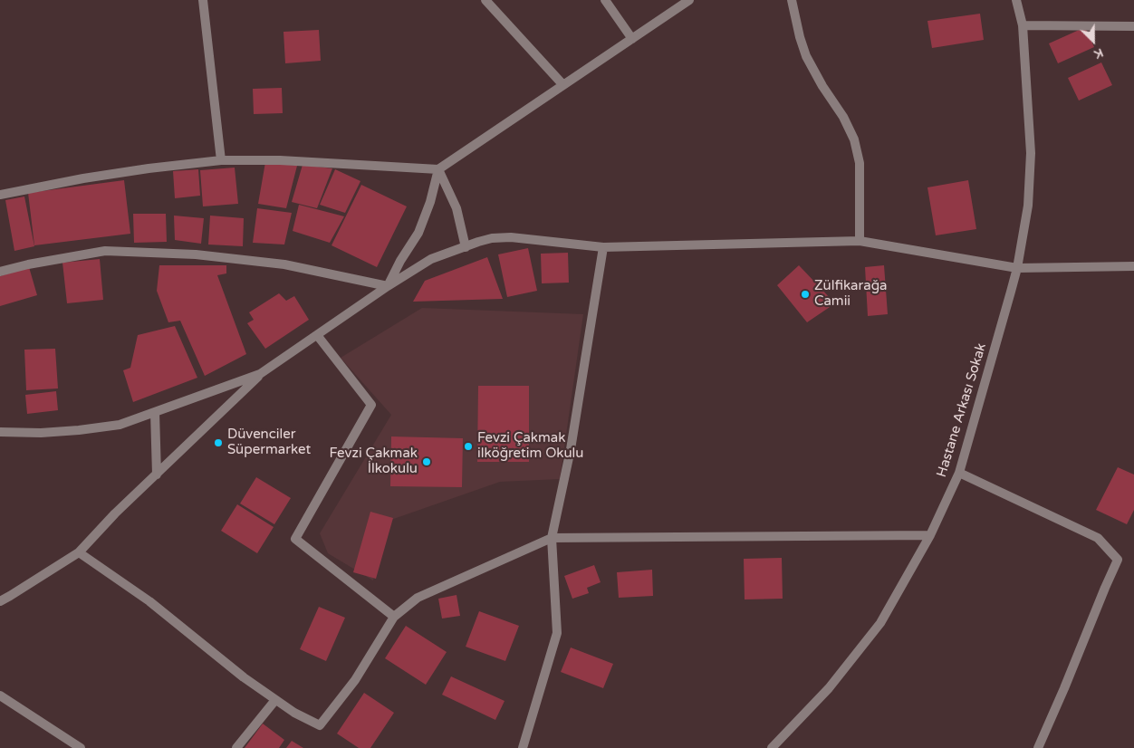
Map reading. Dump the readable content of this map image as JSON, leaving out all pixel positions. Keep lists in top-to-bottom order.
{
  "streets": {
    "street": ["Hastane Arkası Sokak"]
  },
  "places": [
    "Zülfikarağa Camii",
    "Düvenciler Süpermarket",
    "Fevzi Çakmak ilköğretim Okulu",
    "Fevzi Çakmak İlkokulu"
  ],
  "north": "bottom right"
}
